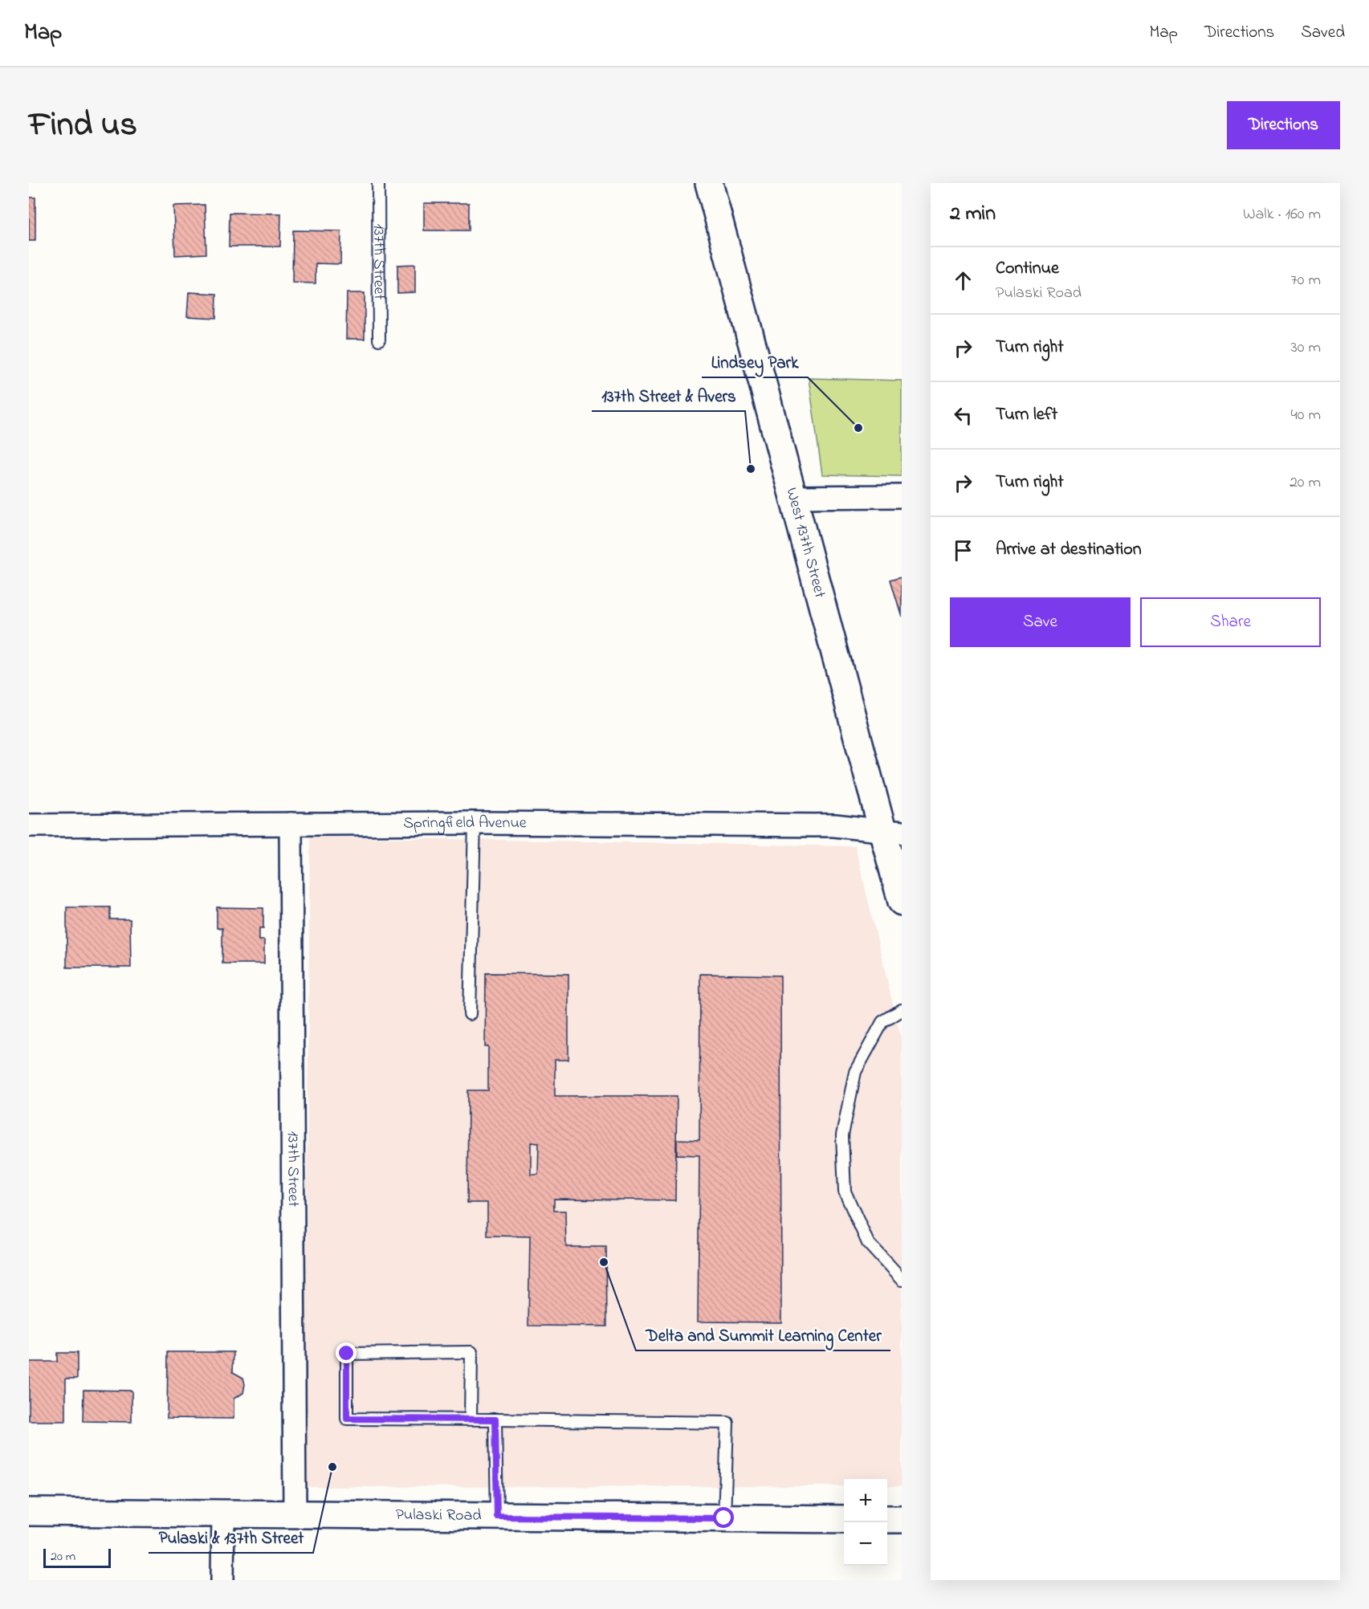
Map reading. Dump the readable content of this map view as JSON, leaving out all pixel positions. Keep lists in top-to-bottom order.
{
  "streets": {
    "main road": ["West 137th Street", "Pulaski Road"],
    "street": ["137th Street", "Springfield Avenue"]
  },
  "crossings": [
    ["137th Street", "Springfield Avenue"],
    ["137th Street", "Pulaski Road"],
    ["West 137th Street", "Springfield Avenue"]
  ],
  "places": [
    "Lindsey Park",
    "137th Street & Avers",
    "Delta and Summit Learning Center",
    "Pulaski & 137th Street"
  ],
  "scale_bar": "20 m",
  "page": {
    "header": "Map",
    "nav": ["Map", "Directions", "Saved"],
    "title": "Find us",
    "buttons": [
      "Directions",
      ["Save", "Share"]
    ],
    "heading": ["2 min", "Walk · 160 m"],
    "list": [
      ["Continue", "Pulaski Road", "70 m"],
      ["Turn right", "30 m"],
      ["Turn left", "40 m"],
      ["Turn right", "20 m"],
      "Arrive at destination"
    ],
    "map_buttons": ["+", "−"],
    "scale": "20 m"
  }
}
